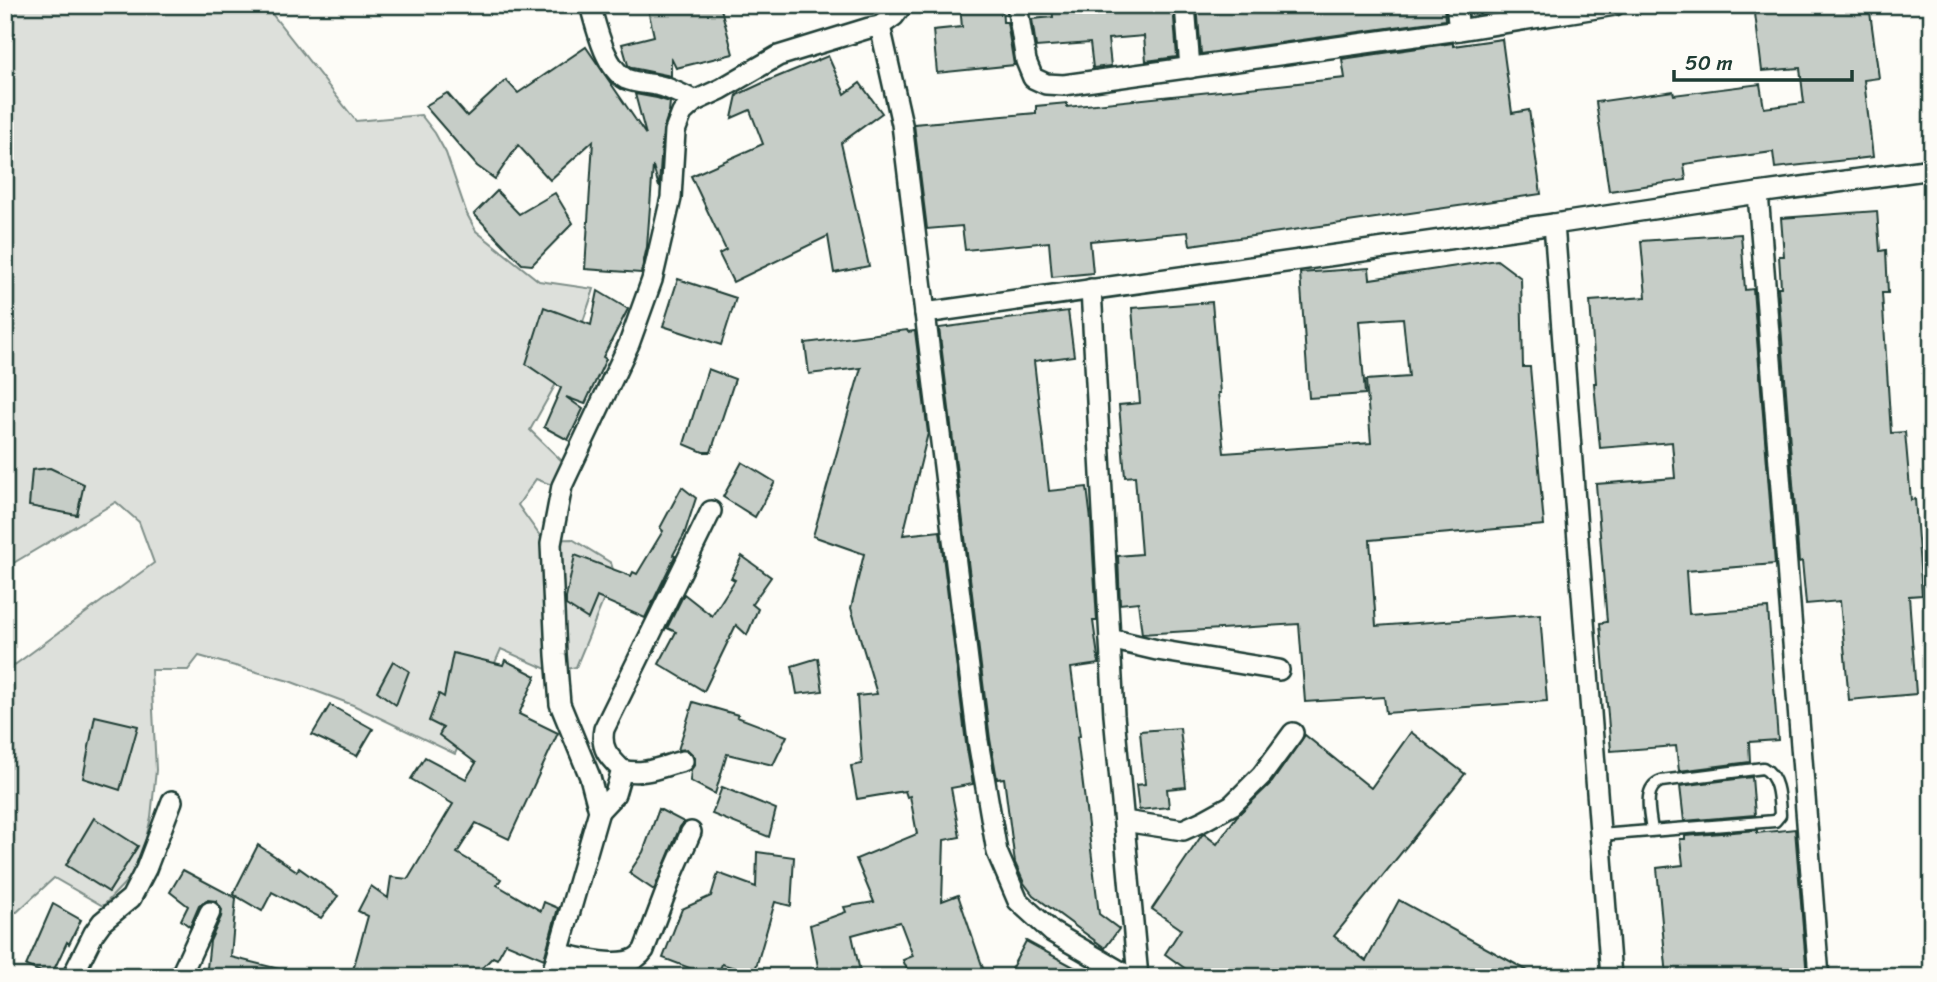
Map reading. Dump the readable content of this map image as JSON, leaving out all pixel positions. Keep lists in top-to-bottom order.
{
  "scale_bar": "50 m"
}
